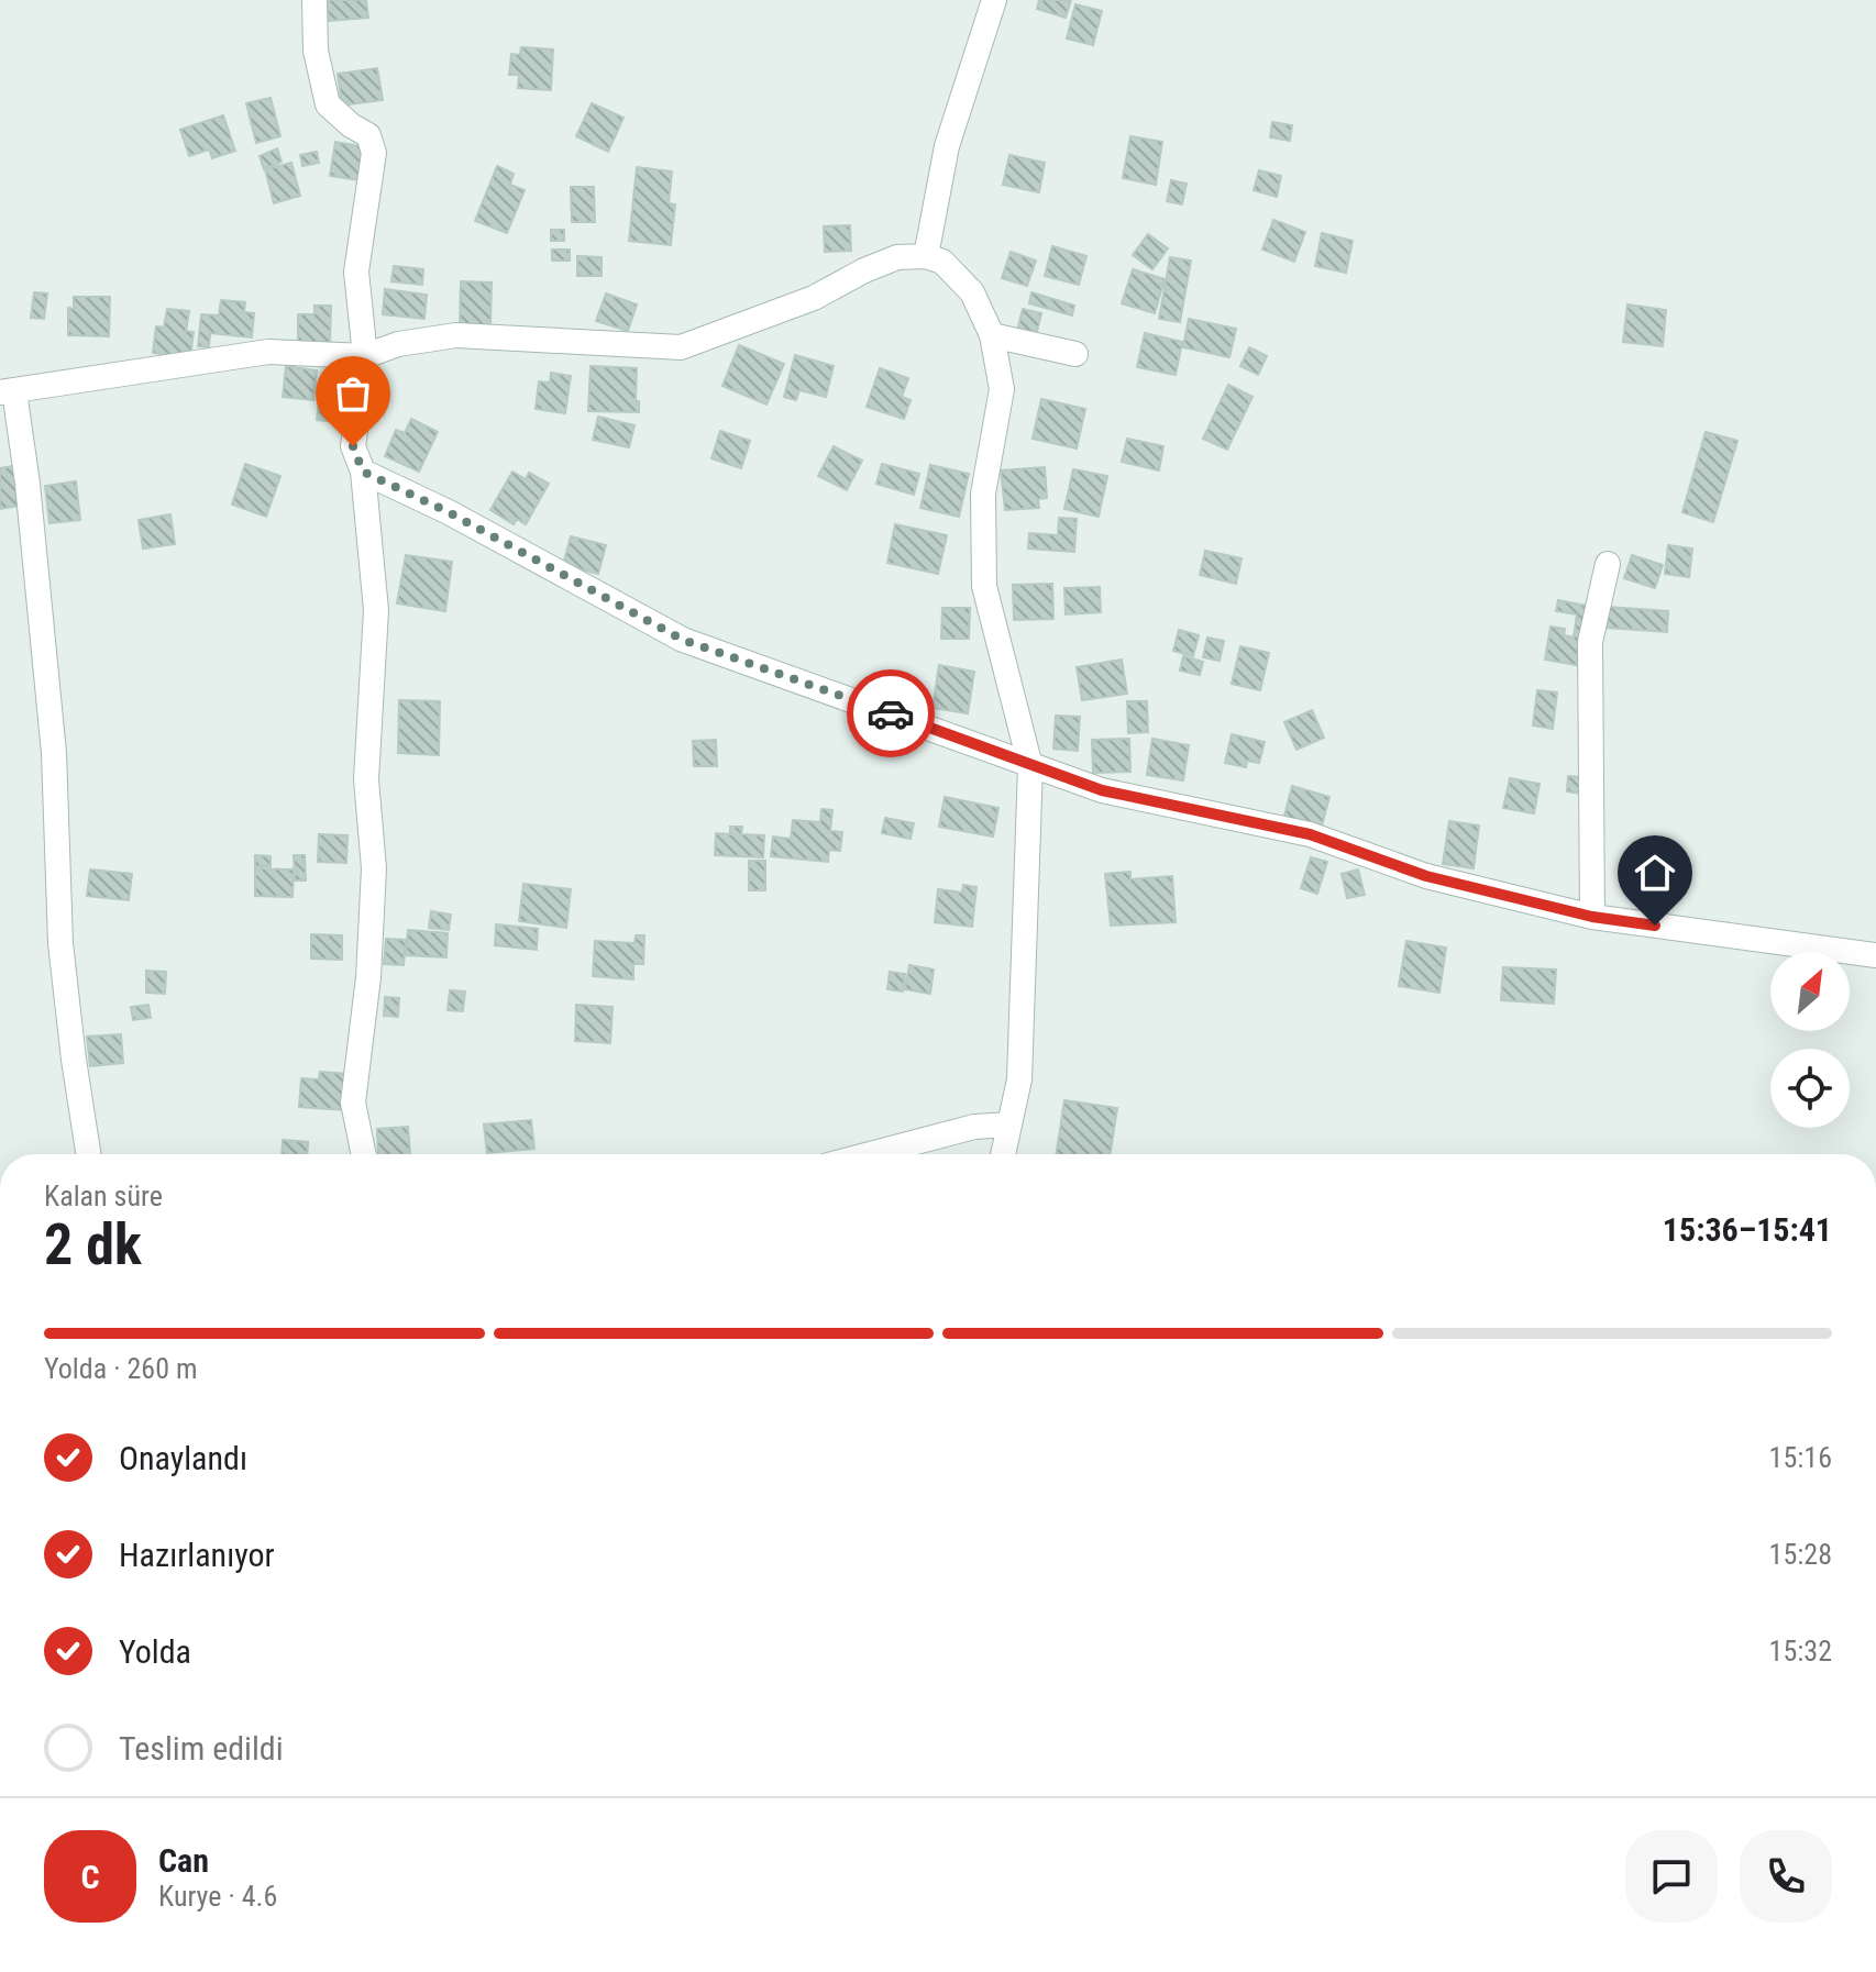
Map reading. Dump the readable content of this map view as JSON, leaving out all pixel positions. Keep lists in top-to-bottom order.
{
  "north": "top right",
  "page": {
    "heading": ["2 dk", "Kalan süre", "15:36–15:41"],
    "panel": ["Can", "Kurye · 4.6"],
    "bar": "Yolda · 260 m",
    "list": [
      ["Onaylandı", "15:16"],
      ["Hazırlanıyor", "15:28"],
      ["Yolda", "15:32"],
      "Teslim edildi"
    ],
    "round": "C"
  }
}
